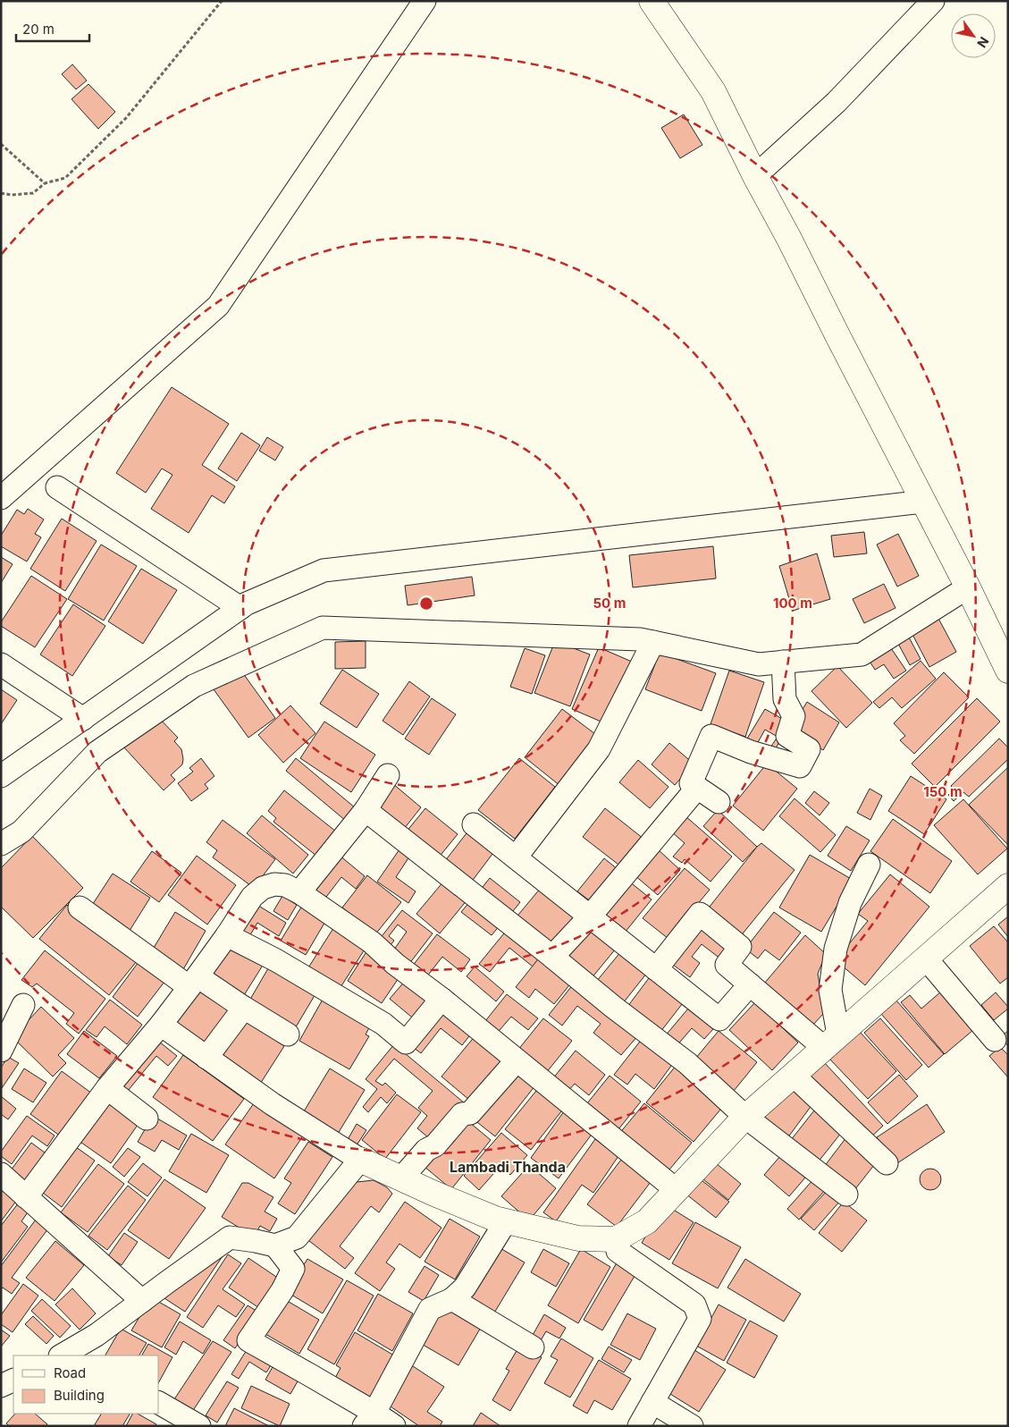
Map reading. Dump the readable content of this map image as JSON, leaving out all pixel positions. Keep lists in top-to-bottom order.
{
  "districts": ["Lambadi Thanda"],
  "legend": ["Road", "Building"],
  "scale_bar": "20 m",
  "north": "bottom right",
  "rings": ["50 m", "100 m", "150 m"]
}
